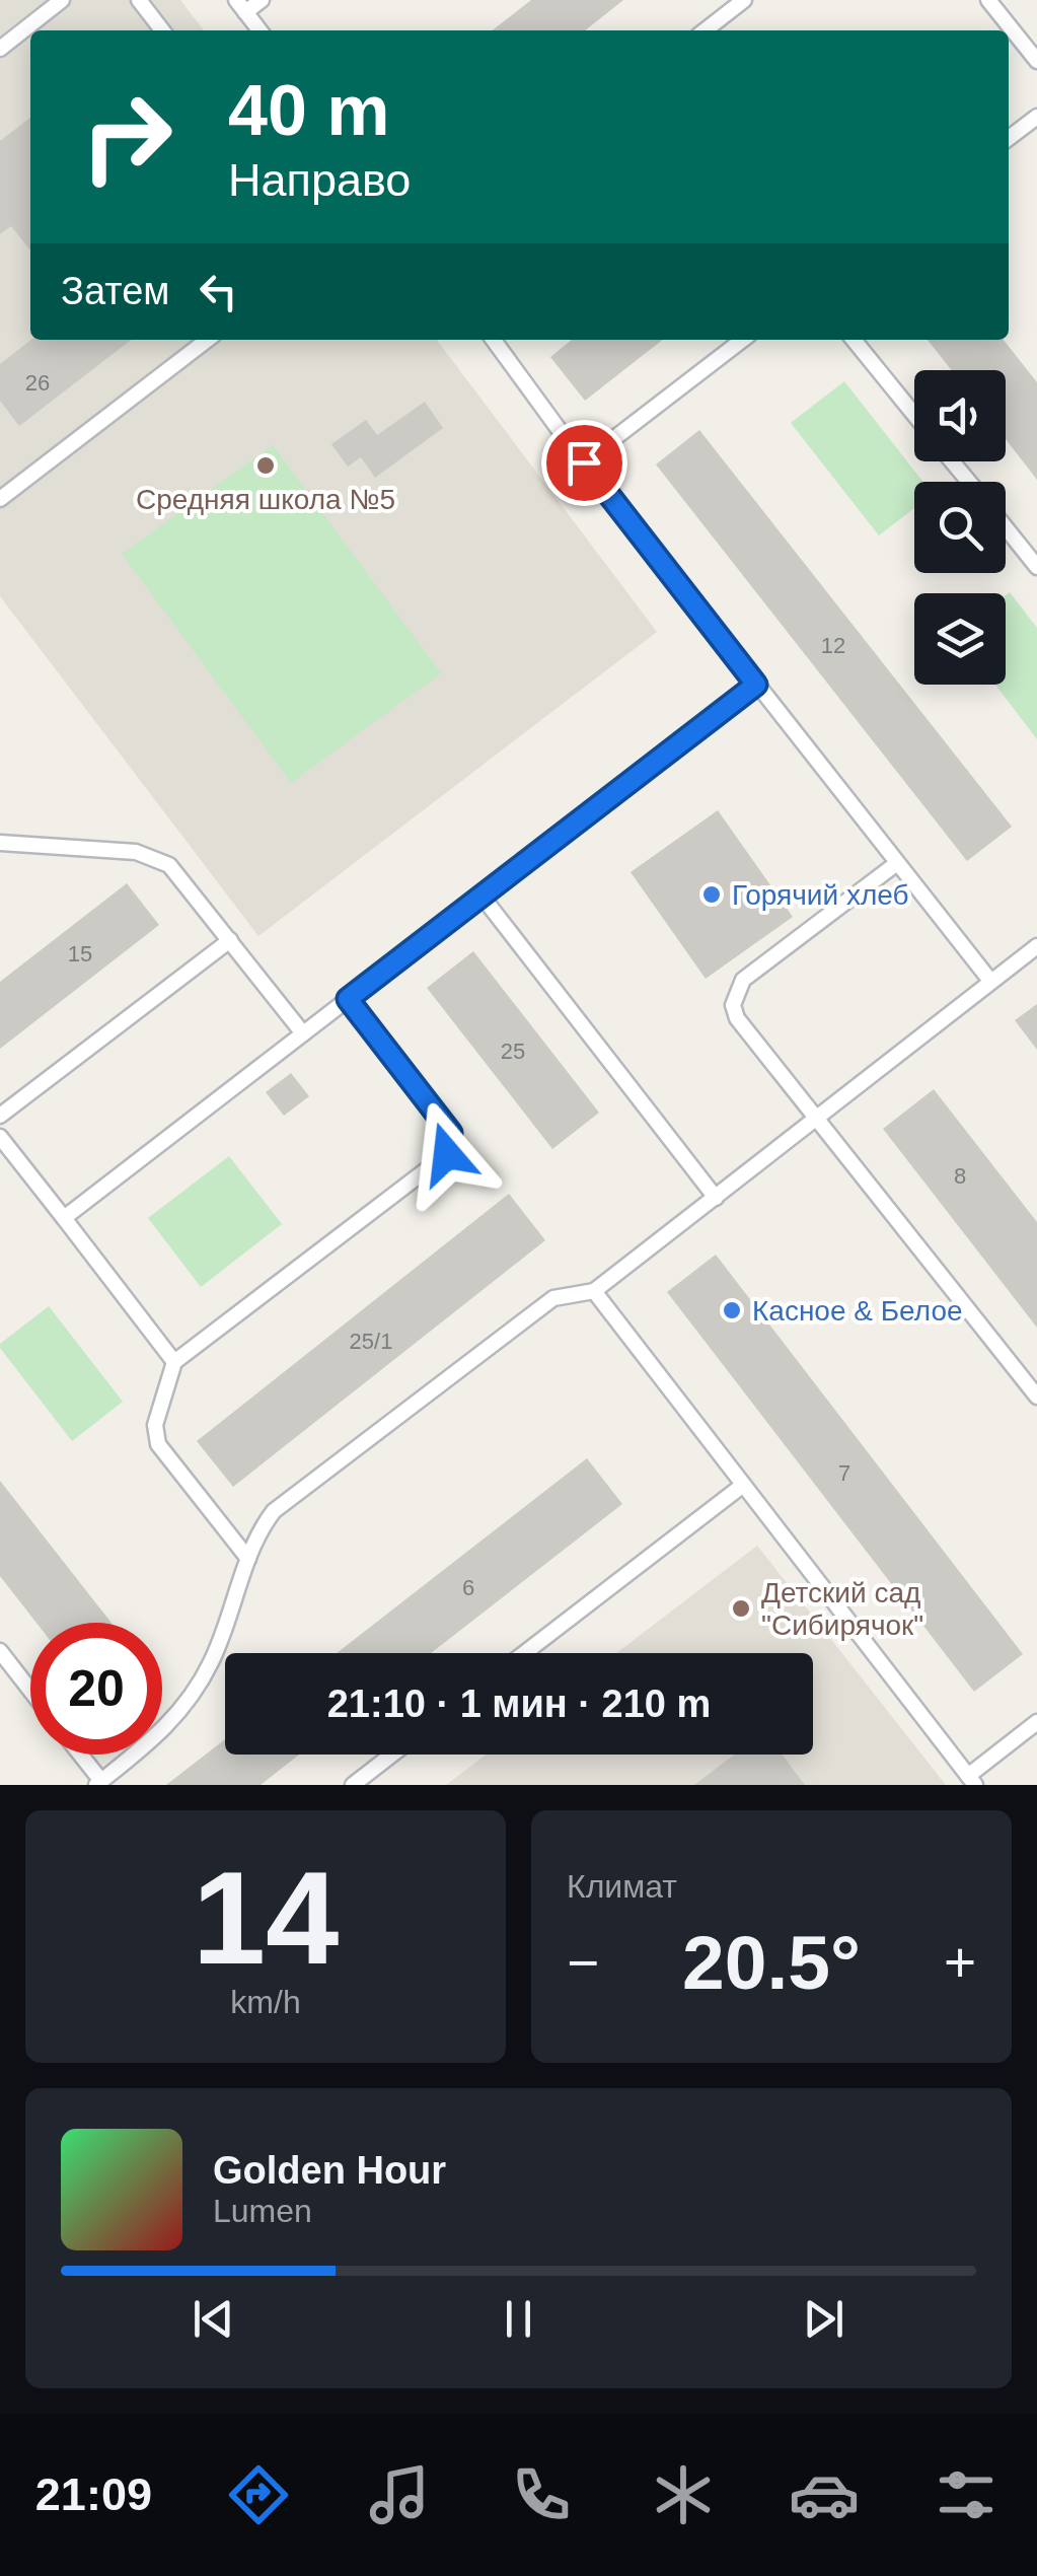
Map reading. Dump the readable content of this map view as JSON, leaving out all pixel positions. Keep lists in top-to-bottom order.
{
  "places": [
    "Средняя школа №5",
    "Горячий хлеб",
    "Касное & Белое",
    "Детский сад \"Сибирячок\""
  ],
  "house_numbers": [
    "26",
    "12",
    "15",
    "25",
    "8",
    "25/1",
    "7",
    "6"
  ],
  "page": {
    "turn": ["40 m", "Направо"],
    "then": "Затем",
    "limit": "20",
    "trip": "21:10 · 1 мин · 210 m",
    "tile": [
      ["14", "km/h"],
      "Климат"
    ],
    "heat": ["−", "20.5°", "+"],
    "song": ["Golden Hour", "Lumen"],
    "tabs": "21:09"
  }
}
